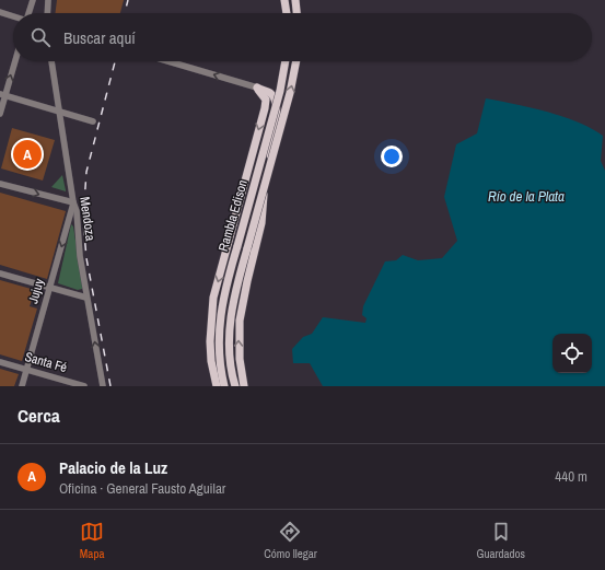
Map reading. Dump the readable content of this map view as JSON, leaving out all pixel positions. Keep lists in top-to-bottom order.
{
  "streets": {
    "main road": ["Rambla Edison"],
    "street": ["Mendoza", "Jujuy", "Santa Fé"]
  },
  "crossings": [
    ["Mendoza", "Jujuy"],
    ["Jujuy", "Santa Fé"]
  ],
  "one_way": ["Jujuy"],
  "water": ["Río de la Plata"],
  "page": {
    "search": "Buscar aquí",
    "pins": "A",
    "heading": "Cerca",
    "list": [
      {
        "mark": "A",
        "name": "Palacio de la Luz",
        "note": "Oficina · General Fausto Aguilar",
        "value": "440 m"
      }
    ],
    "nav": ["Mapa", "Cómo llegar", "Guardados"]
  }
}
